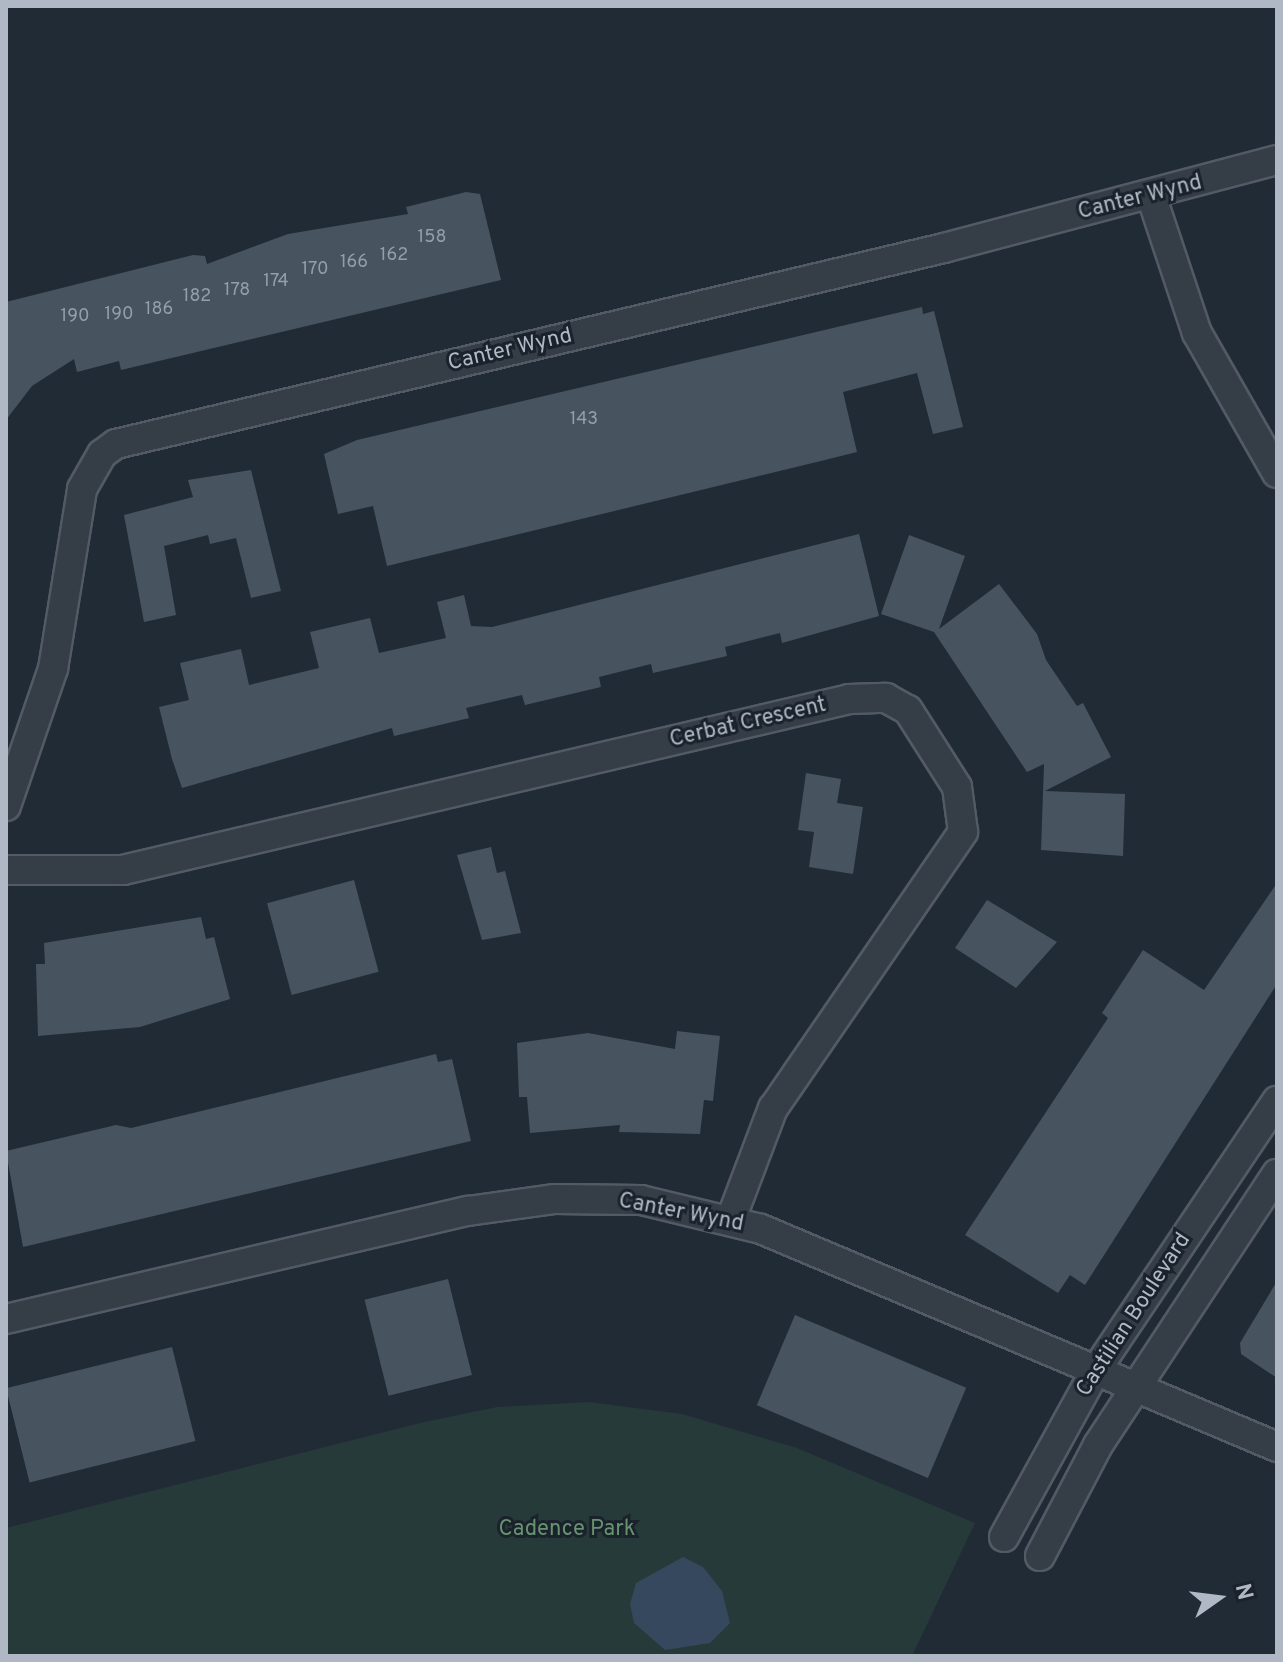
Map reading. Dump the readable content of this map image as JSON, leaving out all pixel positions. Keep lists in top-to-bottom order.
{
  "streets": {
    "street": ["Canter Wynd", "Cerbat Crescent", "Castilian Boulevard"]
  },
  "crossings": [
    ["Canter Wynd", "Cerbat Crescent"],
    ["Canter Wynd", "Castilian Boulevard"]
  ],
  "parks": ["Cadence Park"],
  "house_numbers": [
    "158",
    "162",
    "166",
    "170",
    "174",
    "178",
    "182",
    "186",
    "190",
    "190",
    "143"
  ],
  "north": "right"
}
